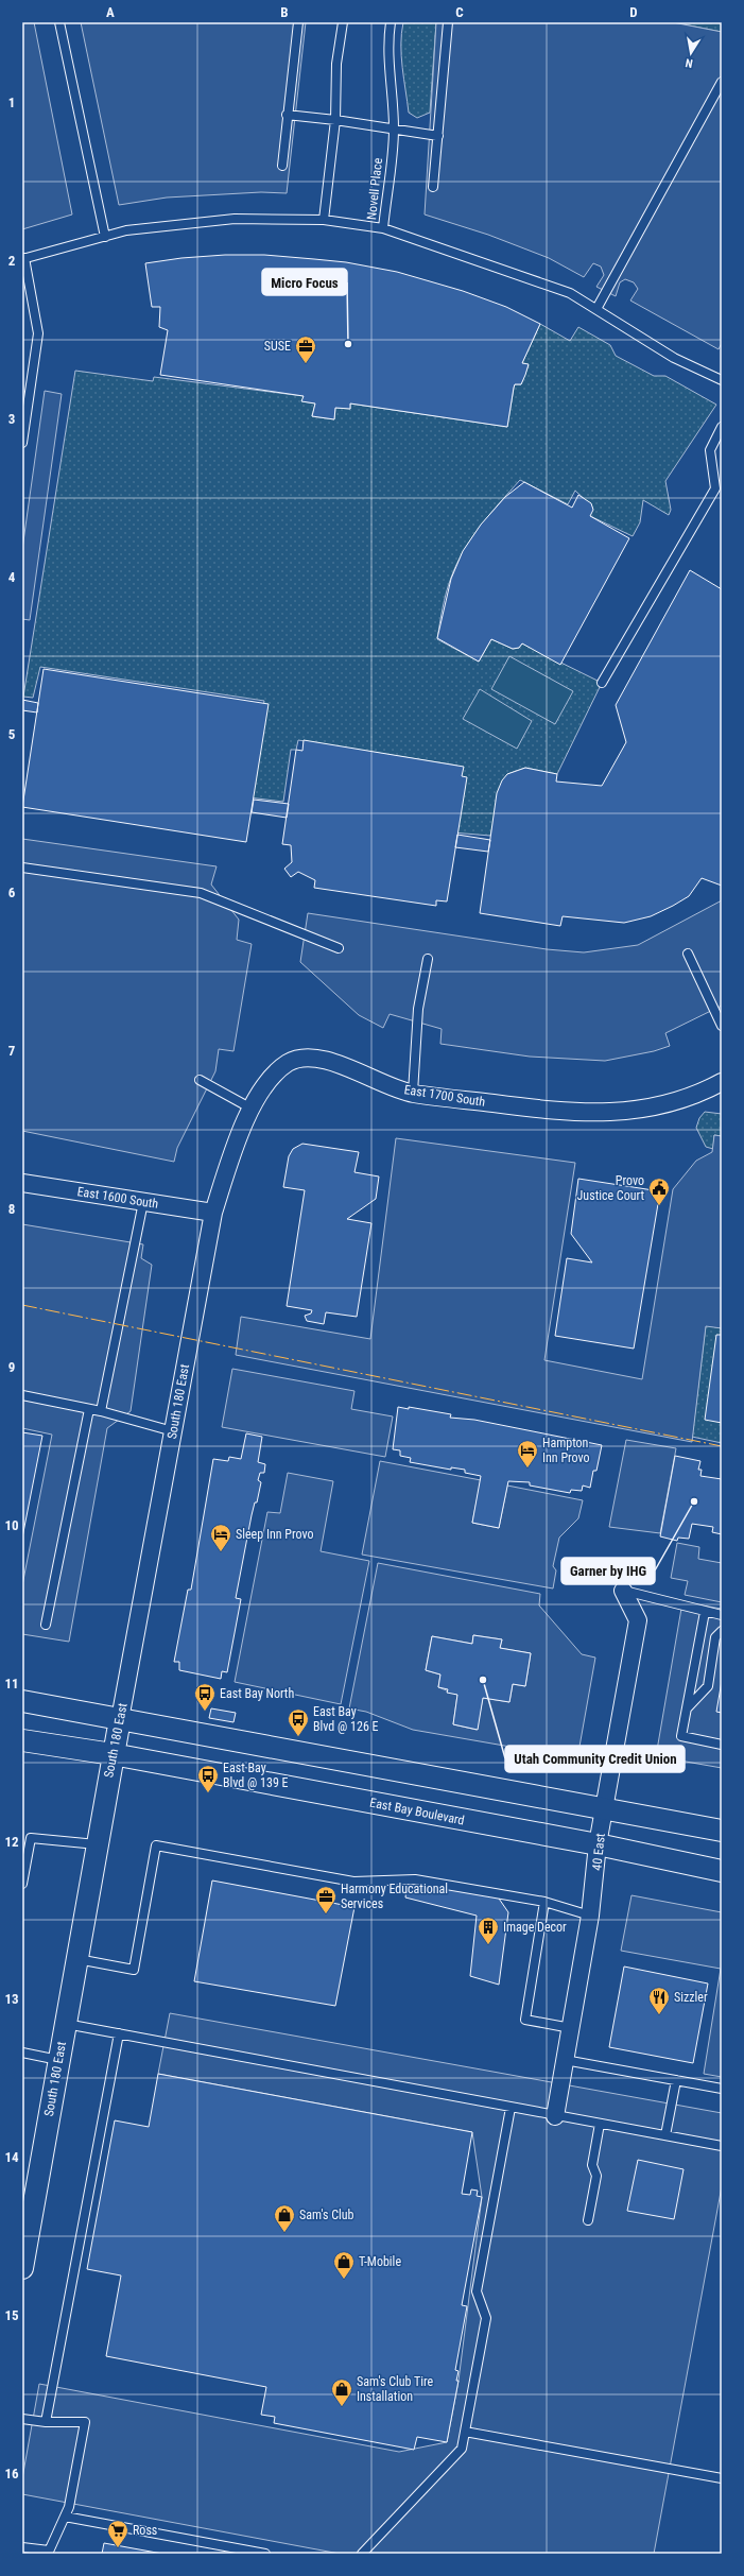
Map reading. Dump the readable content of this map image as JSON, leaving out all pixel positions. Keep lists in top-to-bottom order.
{
  "streets": {
    "street": [
      "East 1700 South",
      "East 1600 South",
      "South 180 East",
      "East Bay Boulevard",
      "40 East"
    ],
    "lane": ["Novell Place"]
  },
  "crossings": [
    ["East 1700 South", "East 1600 South"],
    ["East 1700 South", "South 180 East"],
    ["East 1600 South", "South 180 East"],
    ["South 180 East", "East Bay Boulevard"],
    ["East Bay Boulevard", "40 East"]
  ],
  "places": {
    "other": ["Micro Focus", "Garner by IHG", "Utah Community Credit Union"],
    "office": ["SUSE", "Harmony Educational Services"],
    "public building": ["Provo Justice Court"],
    "hotel": ["Hampton Inn Provo", "Sleep Inn Provo"],
    "bus stop": ["East Bay North", "East Bay Blvd @ 126 E", "East Bay Blvd @ 139 E"],
    "building": ["Image Decor"],
    "restaurant": ["Sizzler"],
    "shop": ["Sam's Club", "T-Mobile", "Sam's Club Tire Installation"],
    "supermarket": ["Ross"]
  },
  "north": "bottom",
  "grid": {
    "columns": [
      "A",
      "B",
      "C",
      "D"
    ],
    "rows": [
      "1",
      "2",
      "3",
      "4",
      "5",
      "6",
      "7",
      "8",
      "9",
      "10",
      "11",
      "12",
      "13",
      "14",
      "15",
      "16"
    ]
  }
}
